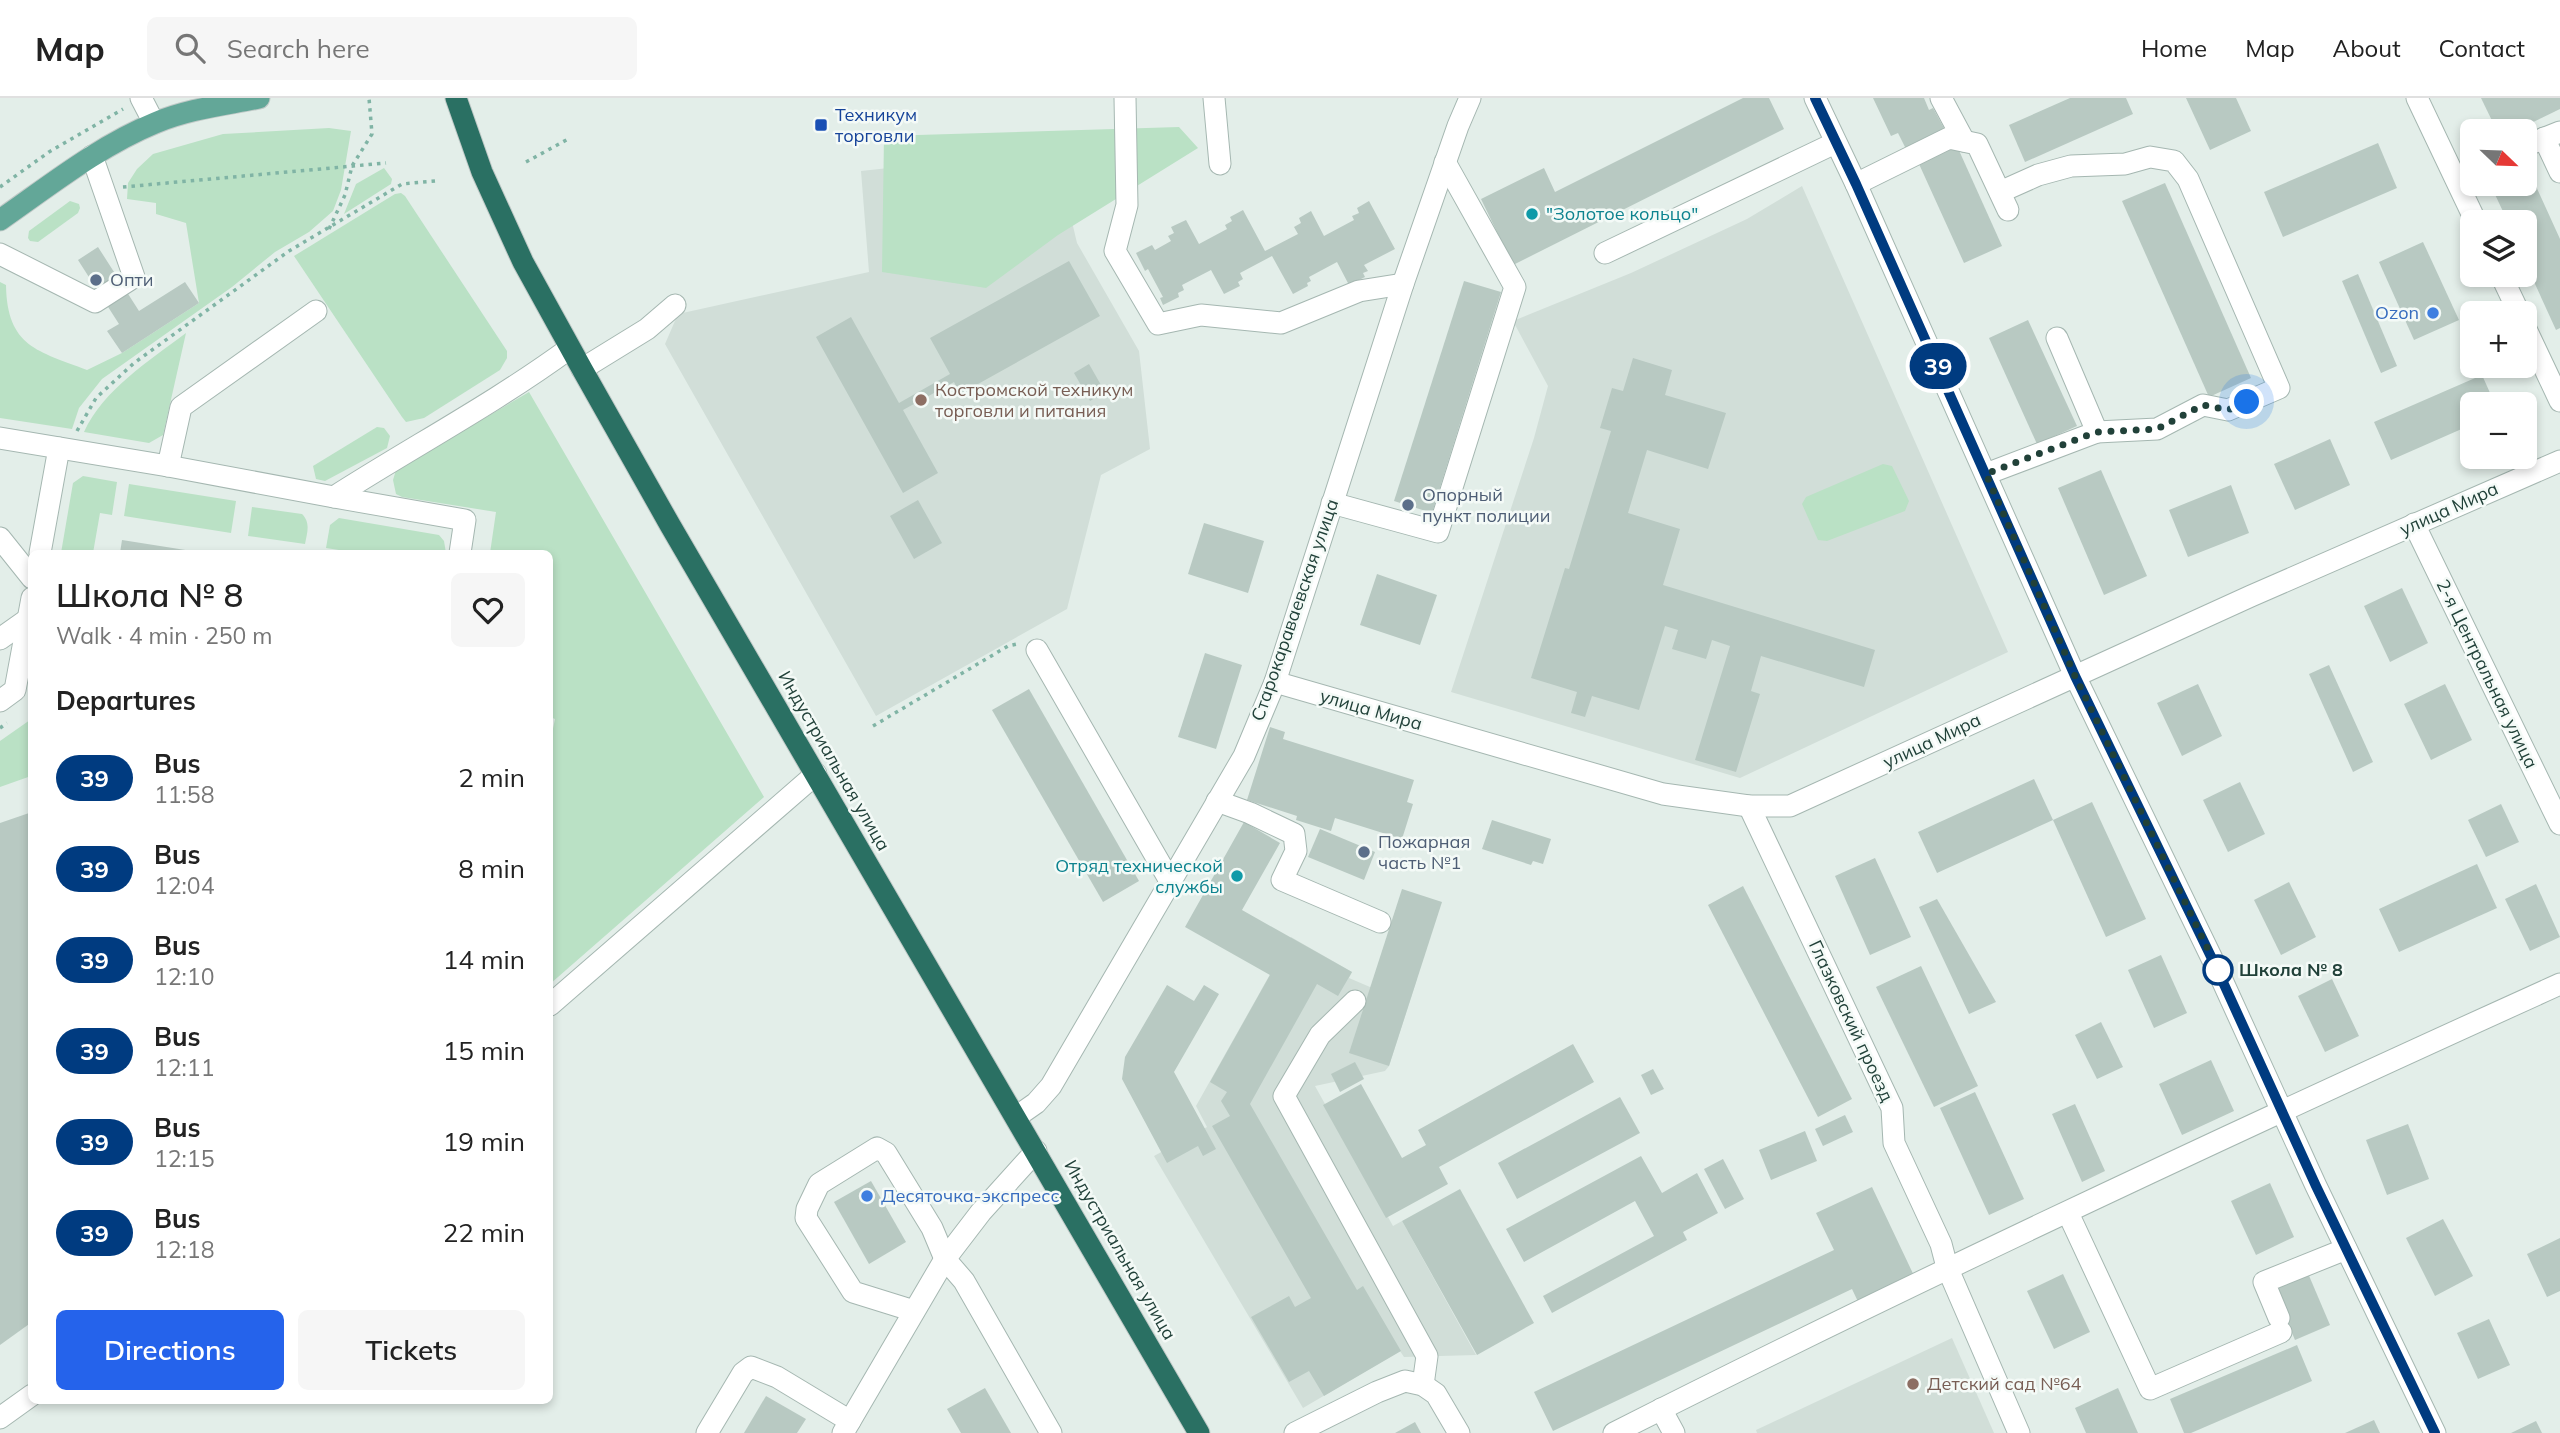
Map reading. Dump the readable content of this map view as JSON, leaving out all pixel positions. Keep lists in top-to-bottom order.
{
  "streets": {
    "highway": ["Индустриальная улица"],
    "street": [
      "улица Мира",
      "Старокараваевская улица",
      "2-я Центральная улица",
      "Глазковский проезд"
    ]
  },
  "crossings": [
    ["улица Мира", "Старокараваевская улица"],
    ["улица Мира", "2-я Центральная улица"],
    ["улица Мира", "Глазковский проезд"],
    ["Старокараваевская улица", "Индустриальная улица"]
  ],
  "places": {
    "transit": ["Техникум торговли"],
    "other": [
      "\"Золотое кольцо\"",
      "Опти",
      "Ozon",
      "Костромской техникум торговли и питания",
      "Опорный пункт полиции",
      "Пожарная часть №1",
      "Отряд технической службы",
      "Школа № 8",
      "Десяточка-экспресс",
      "Детский сад №64"
    ]
  },
  "lines": ["bus line 39"],
  "north": "bottom right",
  "page": {
    "header": "Map",
    "search": "Search here",
    "nav": [
      "Home",
      "Map",
      "About",
      "Contact"
    ],
    "on_map": "39",
    "map_buttons": ["+", "−"],
    "heading": [
      ["Школа № 8", "Walk · 4 min · 250 m"],
      "Departures"
    ],
    "list": [
      {
        "mark": "39",
        "name": "Bus",
        "note": "11:58",
        "value": "2 min"
      },
      {
        "mark": "39",
        "name": "Bus",
        "note": "12:04",
        "value": "8 min"
      },
      {
        "mark": "39",
        "name": "Bus",
        "note": "12:10",
        "value": "14 min"
      },
      {
        "mark": "39",
        "name": "Bus",
        "note": "12:11",
        "value": "15 min"
      },
      {
        "mark": "39",
        "name": "Bus",
        "note": "12:15",
        "value": "19 min"
      },
      {
        "mark": "39",
        "name": "Bus",
        "note": "12:18",
        "value": "22 min"
      }
    ],
    "buttons": ["Directions", "Tickets"]
  }
}
